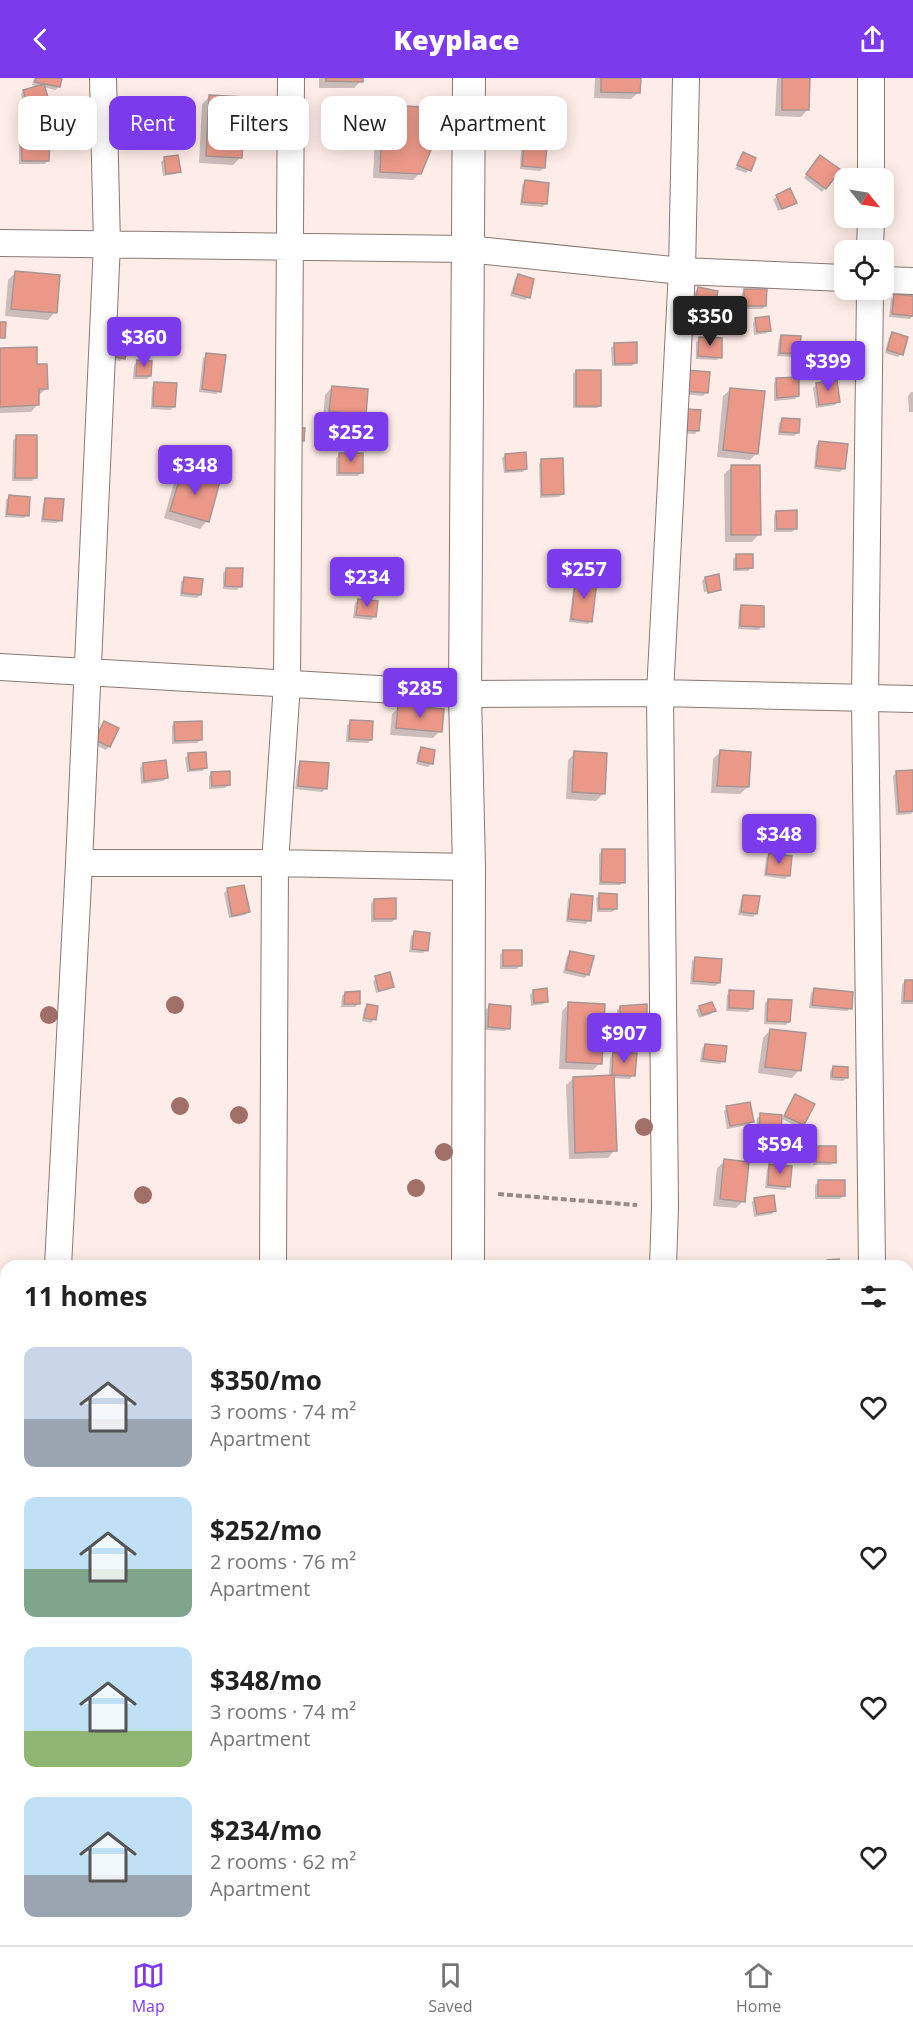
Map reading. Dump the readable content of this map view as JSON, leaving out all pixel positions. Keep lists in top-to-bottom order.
{
  "north": "bottom right",
  "page": {
    "header": "Keyplace",
    "chip": [
      "Buy",
      "Rent",
      "Filters",
      "New",
      "Apartment"
    ],
    "price": [
      "$350",
      "$360",
      "$399",
      "$252",
      "$348",
      "$257",
      "$234",
      "$285",
      "$348",
      "$907",
      "$594"
    ],
    "heading": "11 homes",
    "list": [
      {
        "name": "$350/mo",
        "note": "3 rooms · 74 m² · Apartment"
      },
      {
        "name": "$252/mo",
        "note": "2 rooms · 76 m² · Apartment"
      },
      {
        "name": "$348/mo",
        "note": "3 rooms · 74 m² · Apartment"
      },
      {
        "name": "$234/mo",
        "note": "2 rooms · 62 m² · Apartment"
      }
    ],
    "tabs": ["Map", "Saved", "Home"]
  }
}
